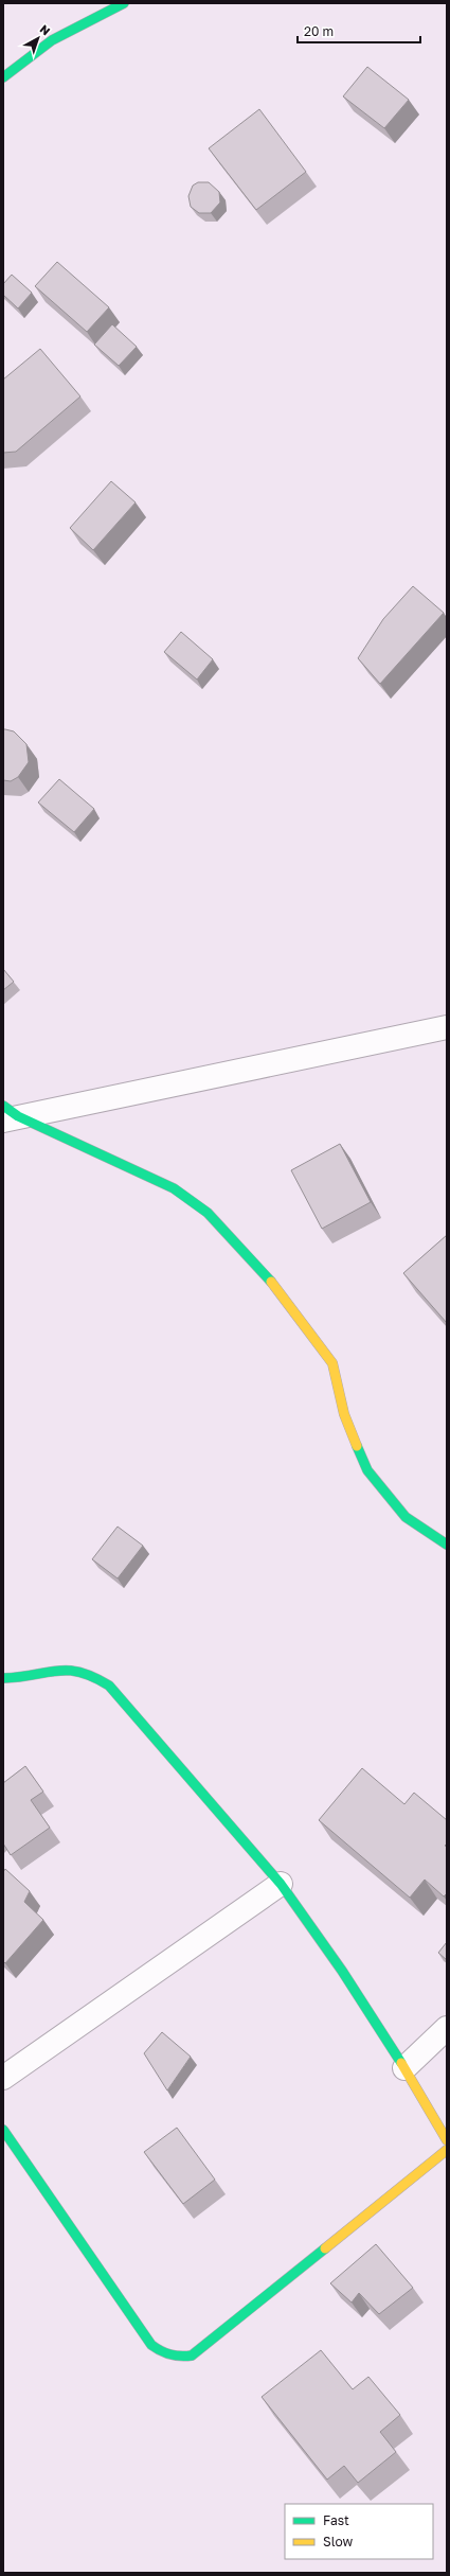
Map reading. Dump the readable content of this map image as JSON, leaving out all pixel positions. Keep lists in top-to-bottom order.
{
  "legend": ["Fast", "Slow"],
  "scale_bar": "20 m",
  "north": "top right"
}
